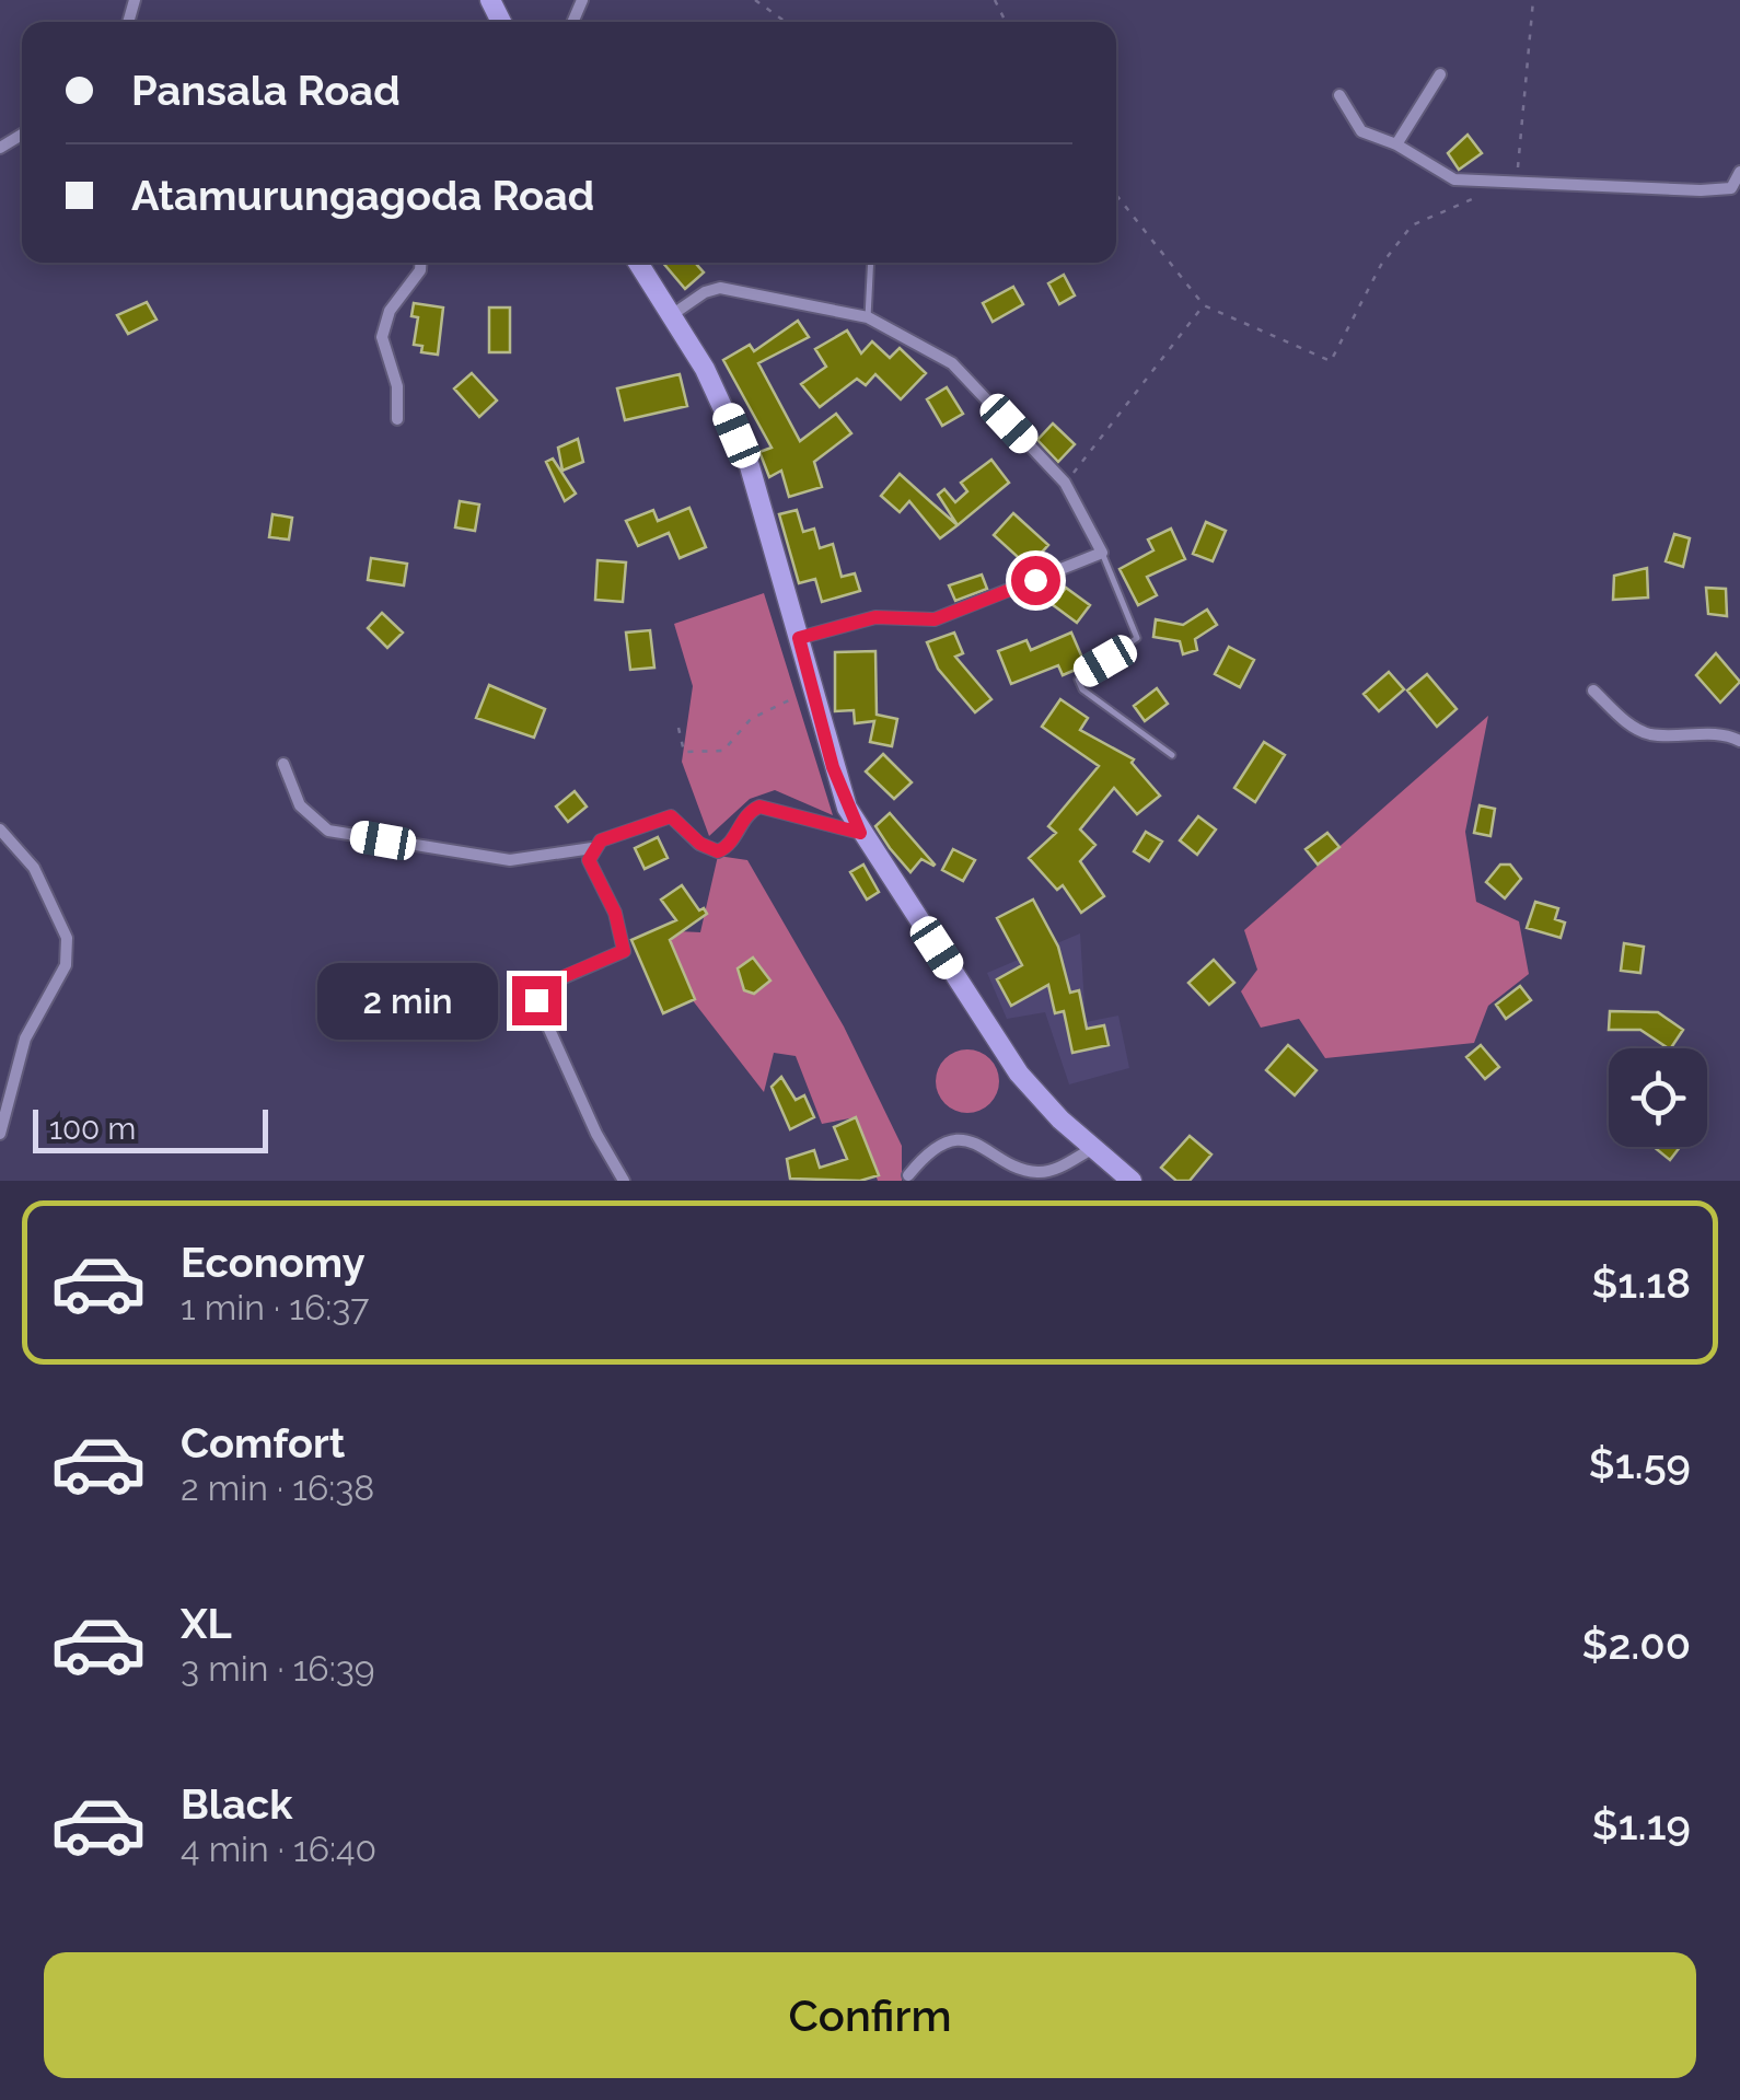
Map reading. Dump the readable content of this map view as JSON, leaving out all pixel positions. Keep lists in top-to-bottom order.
{
  "scale_bar": "100 m",
  "page": {
    "banner": ["Pansala Road", "Atamurungagoda Road"],
    "bubble": "2 min",
    "scale": "100 m",
    "list": [
      {
        "name": "Economy",
        "note": "1 min · 16:37",
        "value": "$1.18"
      },
      {
        "name": "Comfort",
        "note": "2 min · 16:38",
        "value": "$1.59"
      },
      {
        "name": "XL",
        "note": "3 min · 16:39",
        "value": "$2.00"
      },
      {
        "name": "Black",
        "note": "4 min · 16:40",
        "value": "$1.19"
      }
    ],
    "buttons": "Confirm"
  }
}
